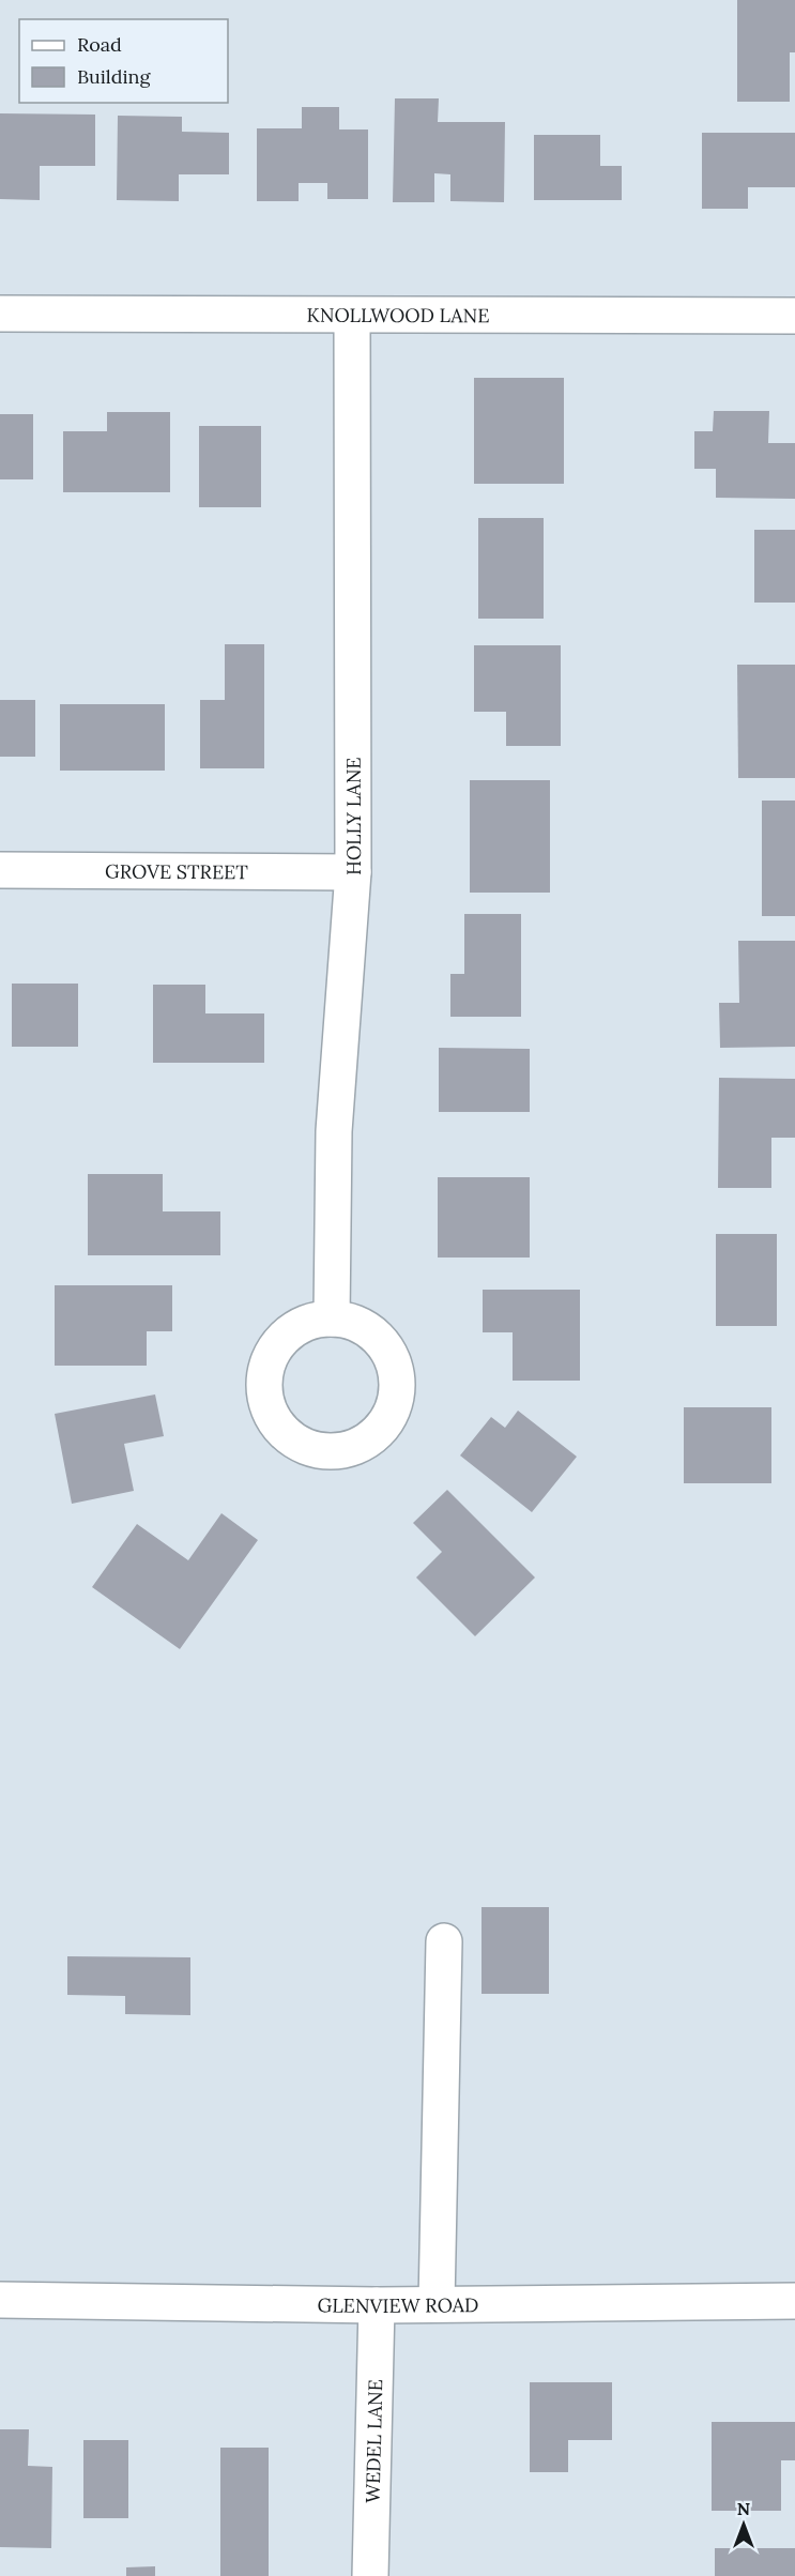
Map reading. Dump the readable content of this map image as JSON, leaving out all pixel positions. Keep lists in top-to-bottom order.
{
  "streets": {
    "street": [
      "KNOLLWOOD LANE",
      "HOLLY LANE",
      "GROVE STREET",
      "GLENVIEW ROAD",
      "WEDEL LANE"
    ]
  },
  "crossings": [
    ["KNOLLWOOD LANE", "HOLLY LANE"],
    ["HOLLY LANE", "GROVE STREET"],
    ["GLENVIEW ROAD", "WEDEL LANE"]
  ],
  "legend": ["Road", "Building"],
  "north": "top"
}
